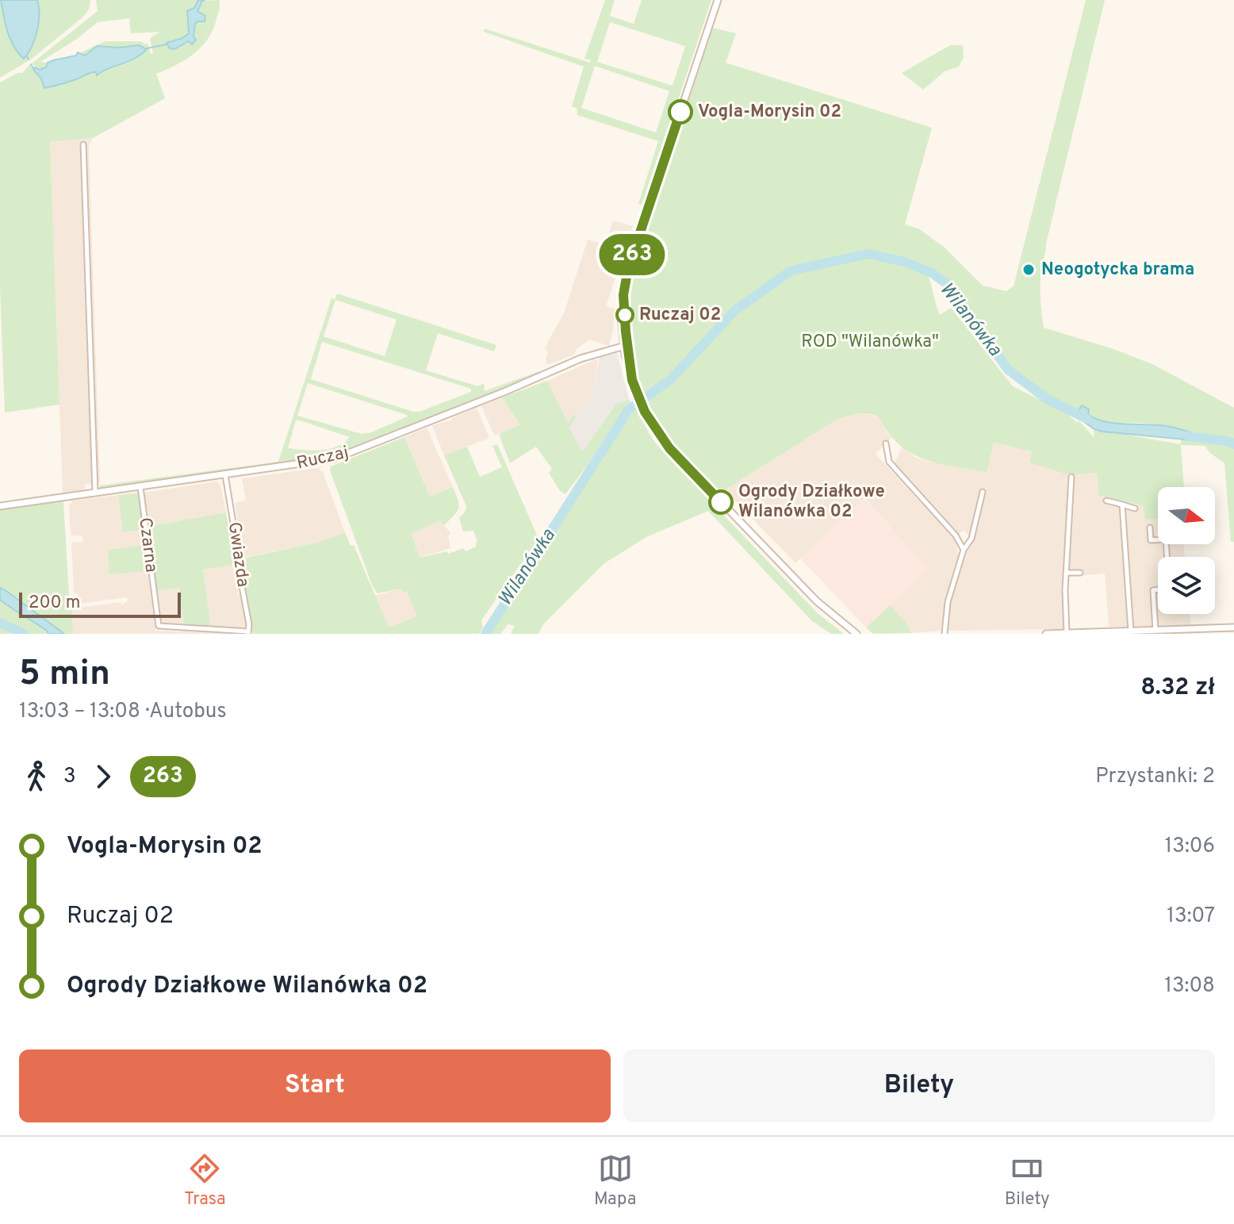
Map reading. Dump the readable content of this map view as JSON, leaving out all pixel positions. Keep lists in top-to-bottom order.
{
  "streets": {
    "street": ["Ruczaj", "Czarna", "Gwiazda"]
  },
  "crossings": [
    ["Ruczaj", "Czarna"],
    ["Ruczaj", "Gwiazda"],
    ["Czarna", "Gwiazda"]
  ],
  "water": ["Wilanówka"],
  "parks": ["ROD \"Wilanówka\""],
  "places": [
    "Vogla-Morysin 02",
    "Neogotycka brama",
    "Ruczaj 02",
    "Ogrody Działkowe Wilanówka 02"
  ],
  "lines": ["bus line 263"],
  "scale_bar": "200 m",
  "north": "right",
  "page": {
    "on_map": "263",
    "scale": "200 m",
    "heading": ["5 min", "13:03 – 13:08 · Autobus", "8.32 zł"],
    "legs": ["3", "263", "Przystanki: 2"],
    "list": [
      {
        "name": "Vogla-Morysin 02",
        "value": "13:06"
      },
      {
        "name": "Ruczaj 02",
        "value": "13:07"
      },
      {
        "name": "Ogrody Działkowe Wilanówka 02",
        "value": "13:08"
      }
    ],
    "buttons": ["Start", "Bilety"],
    "tabs": ["Trasa", "Mapa", "Bilety"]
  }
}
